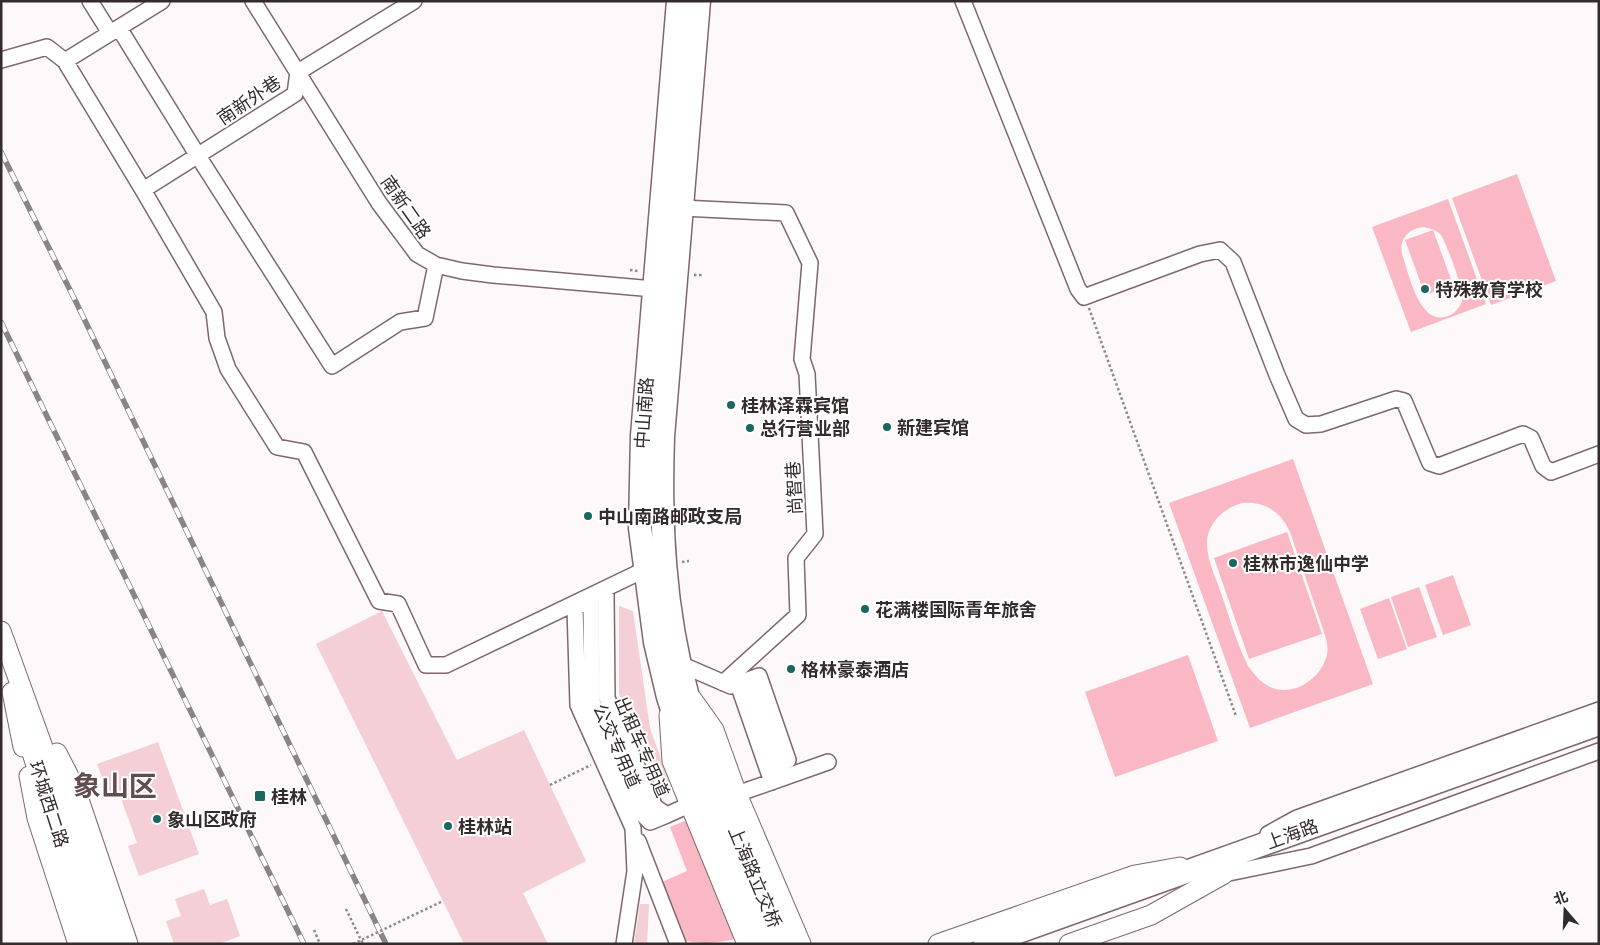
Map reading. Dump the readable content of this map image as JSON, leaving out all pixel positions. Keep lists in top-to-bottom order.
{
  "streets": {
    "highway": ["中山南路", "上海路", "上海路立交桥"],
    "main road": ["环城西二路"],
    "street": [
      "南新外巷",
      "南新二路",
      "尚智巷",
      "公交专用道"
    ]
  },
  "crossings": [
    ["南新外巷", "南新二路"],
    ["南新二路", "中山南路"],
    ["中山南路", "尚智巷"],
    ["中山南路", "上海路立交桥"]
  ],
  "districts": ["象山区"],
  "places": {
    "other": [
      "特殊教育学校",
      "桂林泽霖宾馆",
      "新建宾馆",
      "总行营业部",
      "中山南路邮政支局",
      "桂林市逸仙中学",
      "花满楼国际青年旅舍",
      "格林豪泰酒店",
      "象山区政府",
      "桂林站"
    ],
    "transit": ["桂林"]
  },
  "north": "top"
}
